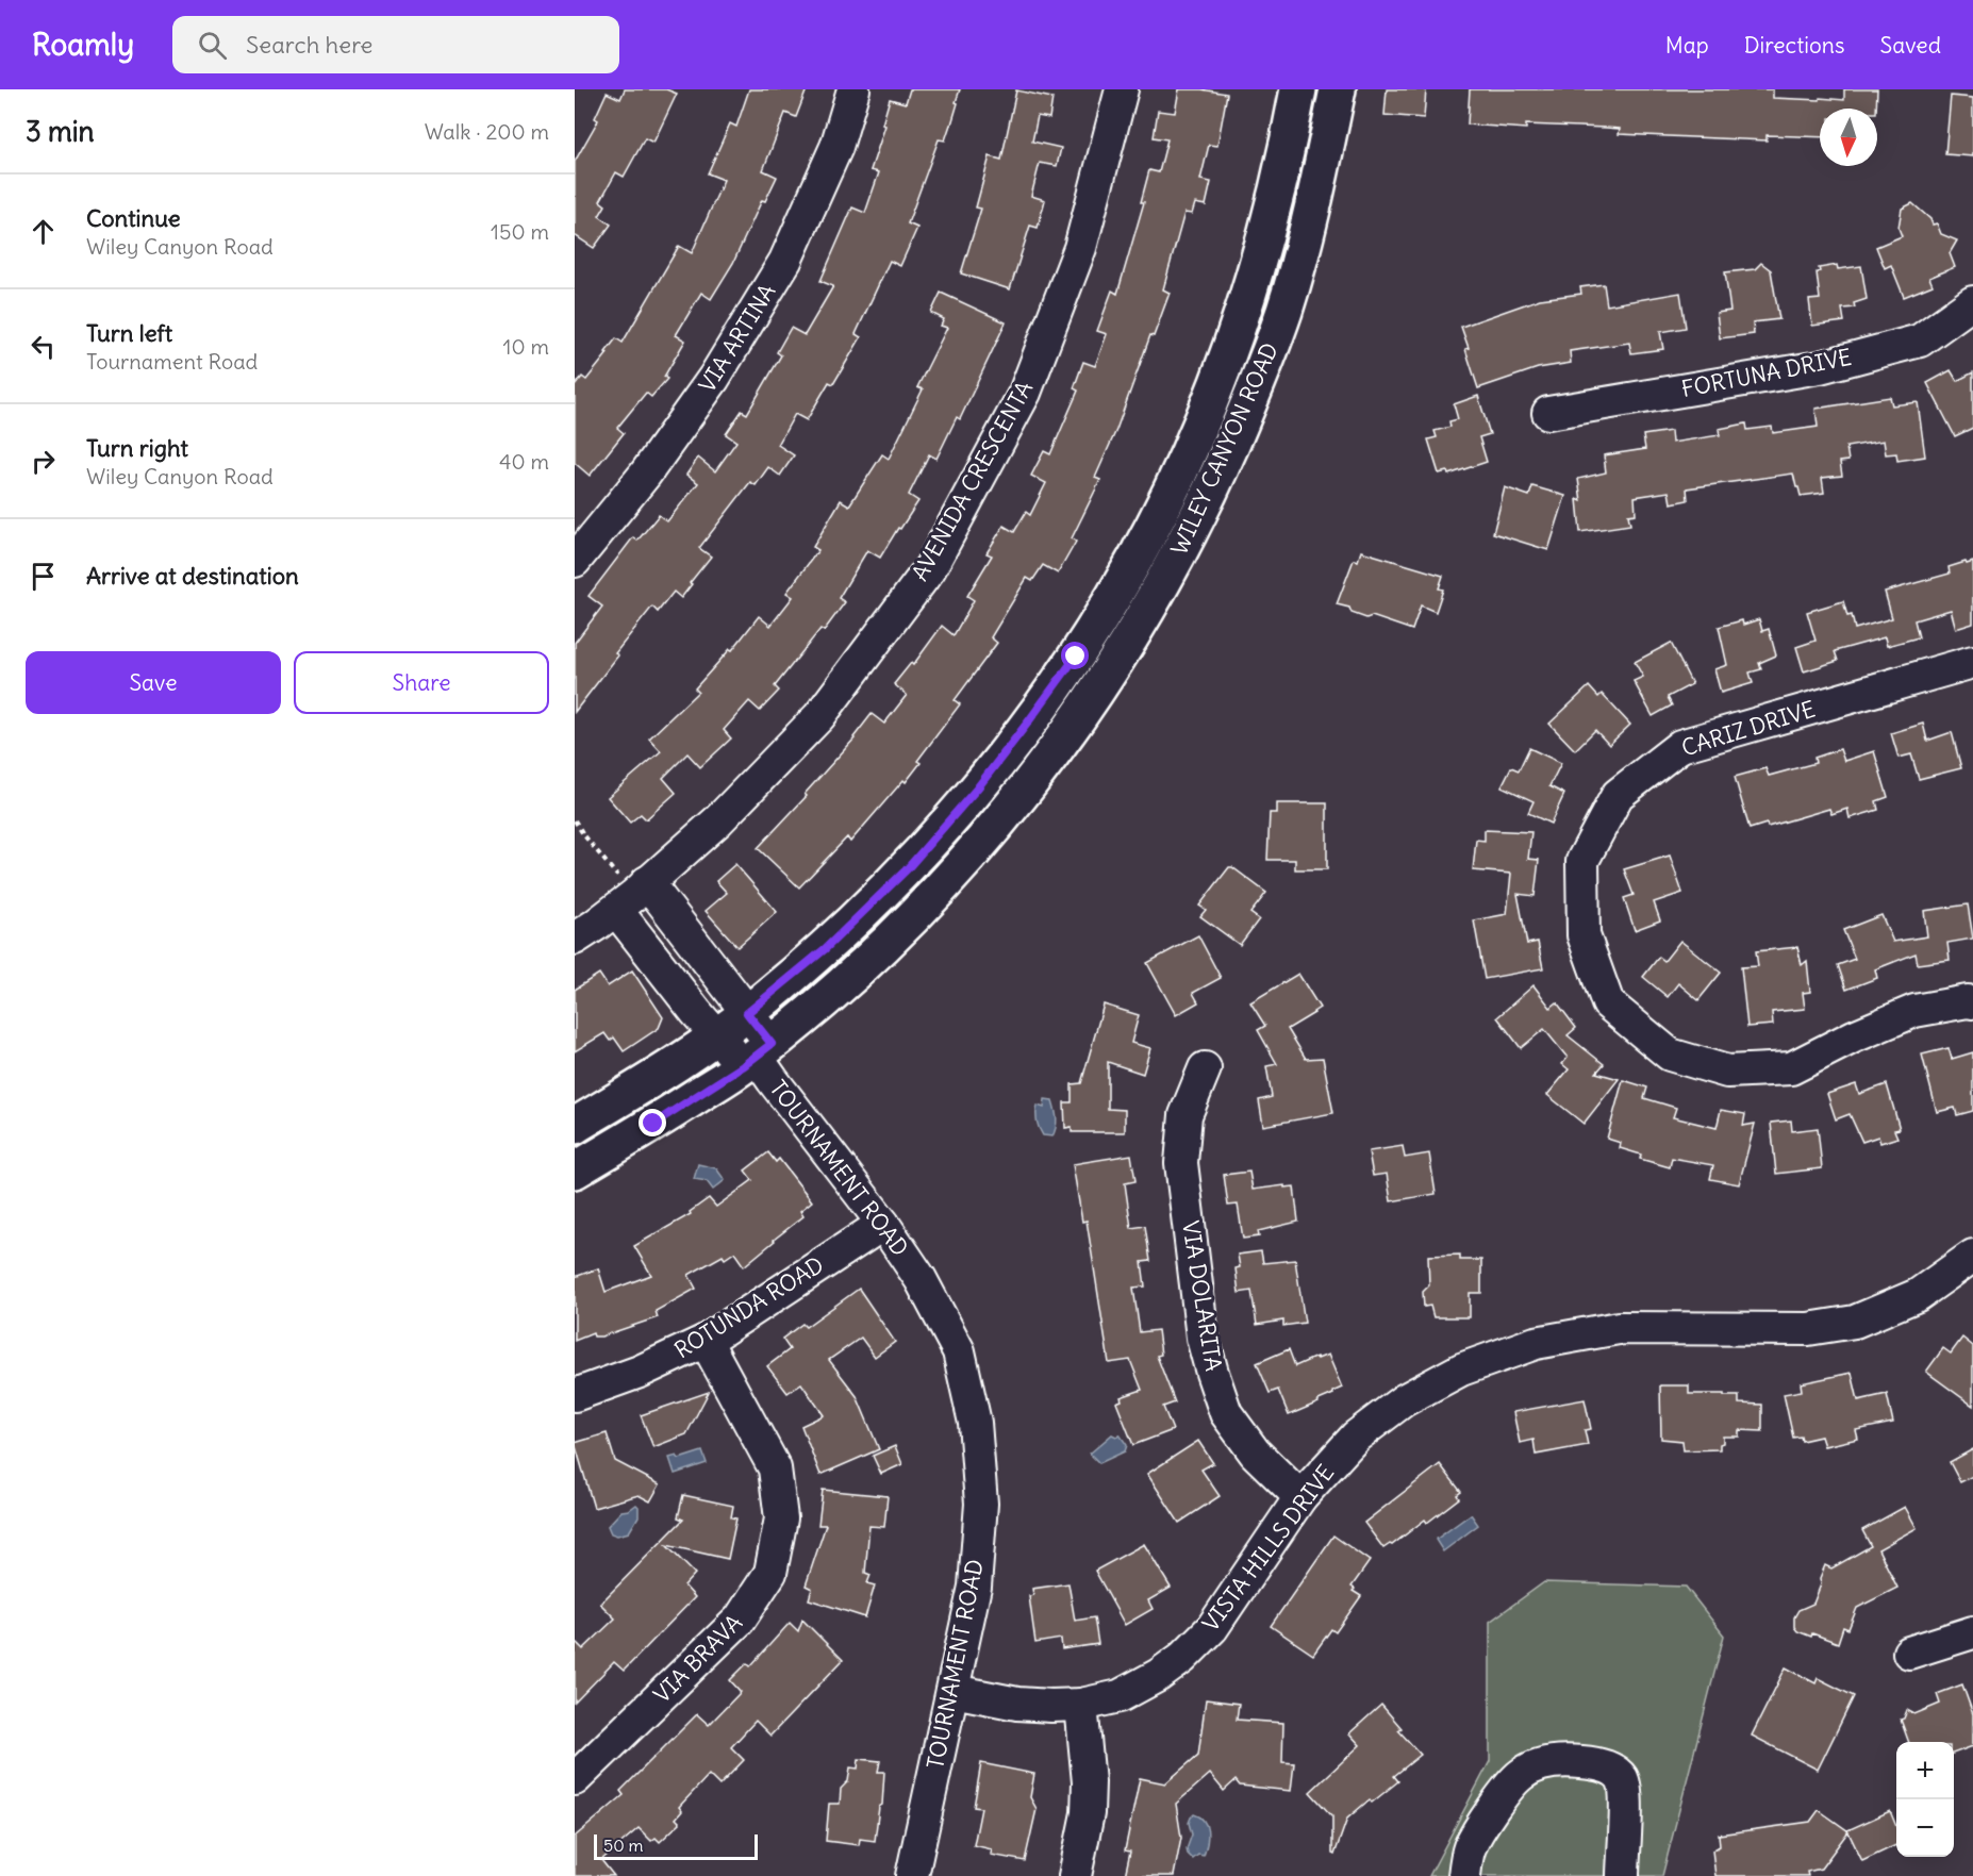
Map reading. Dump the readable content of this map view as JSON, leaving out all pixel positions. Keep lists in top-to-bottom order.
{
  "streets": {
    "main road": ["WILEY CANYON ROAD"],
    "street": [
      "VIA ARTINA",
      "FORTUNA DRIVE",
      "AVENIDA CRESCENTA",
      "CARIZ DRIVE",
      "TOURNAMENT ROAD",
      "VIA DOLARITA",
      "ROTUNDA ROAD",
      "VISTA HILLS DRIVE",
      "VIA BRAVA"
    ]
  },
  "crossings": [
    ["WILEY CANYON ROAD", "TOURNAMENT ROAD"],
    ["AVENIDA CRESCENTA", "TOURNAMENT ROAD"],
    ["TOURNAMENT ROAD", "ROTUNDA ROAD"],
    ["TOURNAMENT ROAD", "VISTA HILLS DRIVE"],
    ["VIA DOLARITA", "VISTA HILLS DRIVE"],
    ["ROTUNDA ROAD", "VIA BRAVA"]
  ],
  "scale_bar": "50 m",
  "north": "bottom",
  "page": {
    "header": "Roamly",
    "search": "Search here",
    "nav": ["Map", "Directions", "Saved"],
    "heading": ["3 min", "Walk · 200 m"],
    "list": [
      ["Continue", "Wiley Canyon Road", "150 m"],
      ["Turn left", "Tournament Road", "10 m"],
      ["Turn right", "Wiley Canyon Road", "40 m"],
      "Arrive at destination"
    ],
    "buttons": ["Save", "Share"],
    "map_buttons": ["+", "−"],
    "scale": "50 m"
  }
}
